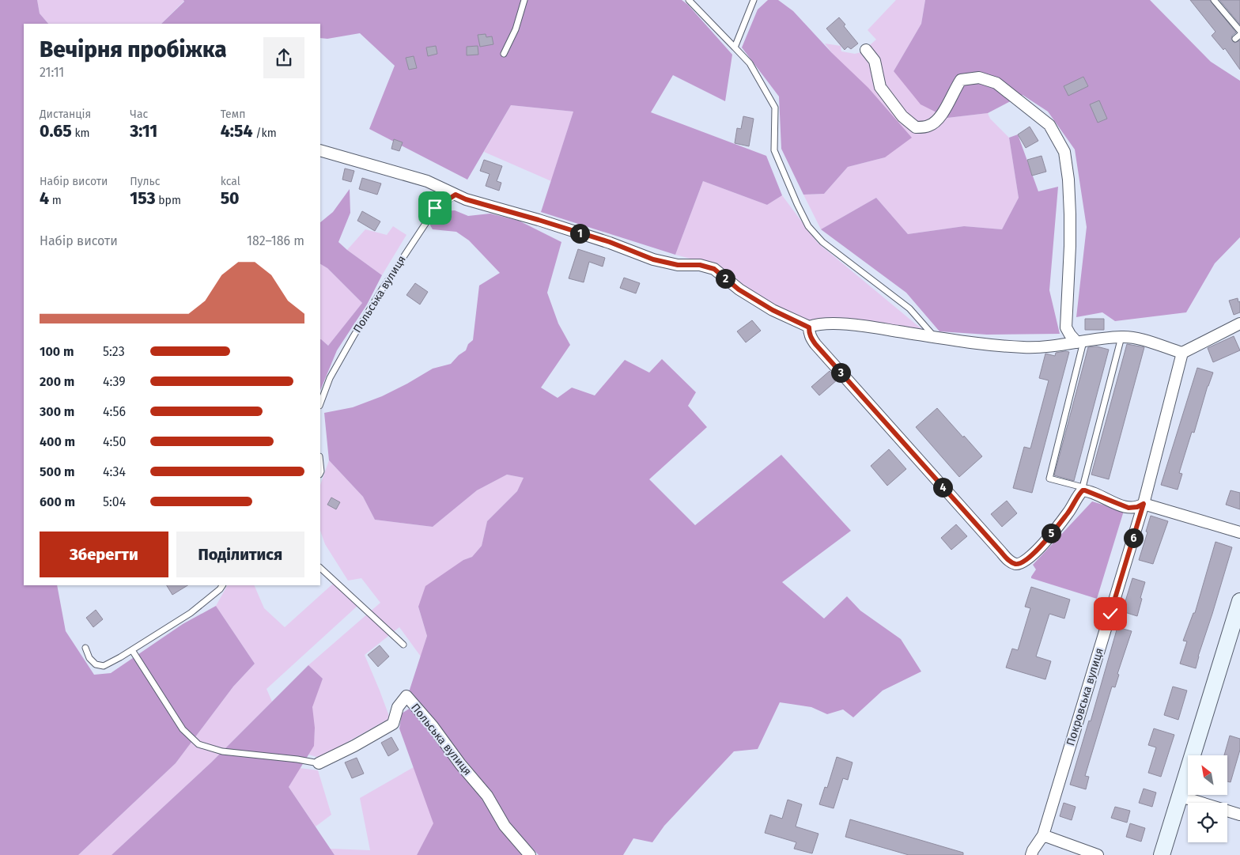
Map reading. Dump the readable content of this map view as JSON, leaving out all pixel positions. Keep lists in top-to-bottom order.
{
  "streets": {
    "street": ["Польська вулиця", "Покровська вулиця"]
  },
  "north": "top left",
  "page": {
    "heading": ["Вечірня пробіжка", "21:11"],
    "stats": [
      ["Дистанція", "0.65 km"],
      ["Час", "3:11"],
      ["Темп", "4:54 /km"],
      ["Набір висоти", "4 m"],
      ["Пульс", "153 bpm"],
      ["kcal", "50"]
    ],
    "pins": [
      "1",
      "2",
      "3",
      "4",
      "5",
      "6"
    ],
    "chart": ["Набір висоти", "182–186 m"],
    "list": [
      {
        "name": "100 m",
        "note": "5:23"
      },
      {
        "name": "200 m",
        "note": "4:39"
      },
      {
        "name": "300 m",
        "note": "4:56"
      },
      {
        "name": "400 m",
        "note": "4:50"
      },
      {
        "name": "500 m",
        "note": "4:34"
      },
      {
        "name": "600 m",
        "note": "5:04"
      }
    ],
    "buttons": ["Зберегти", "Поділитися"]
  }
}
